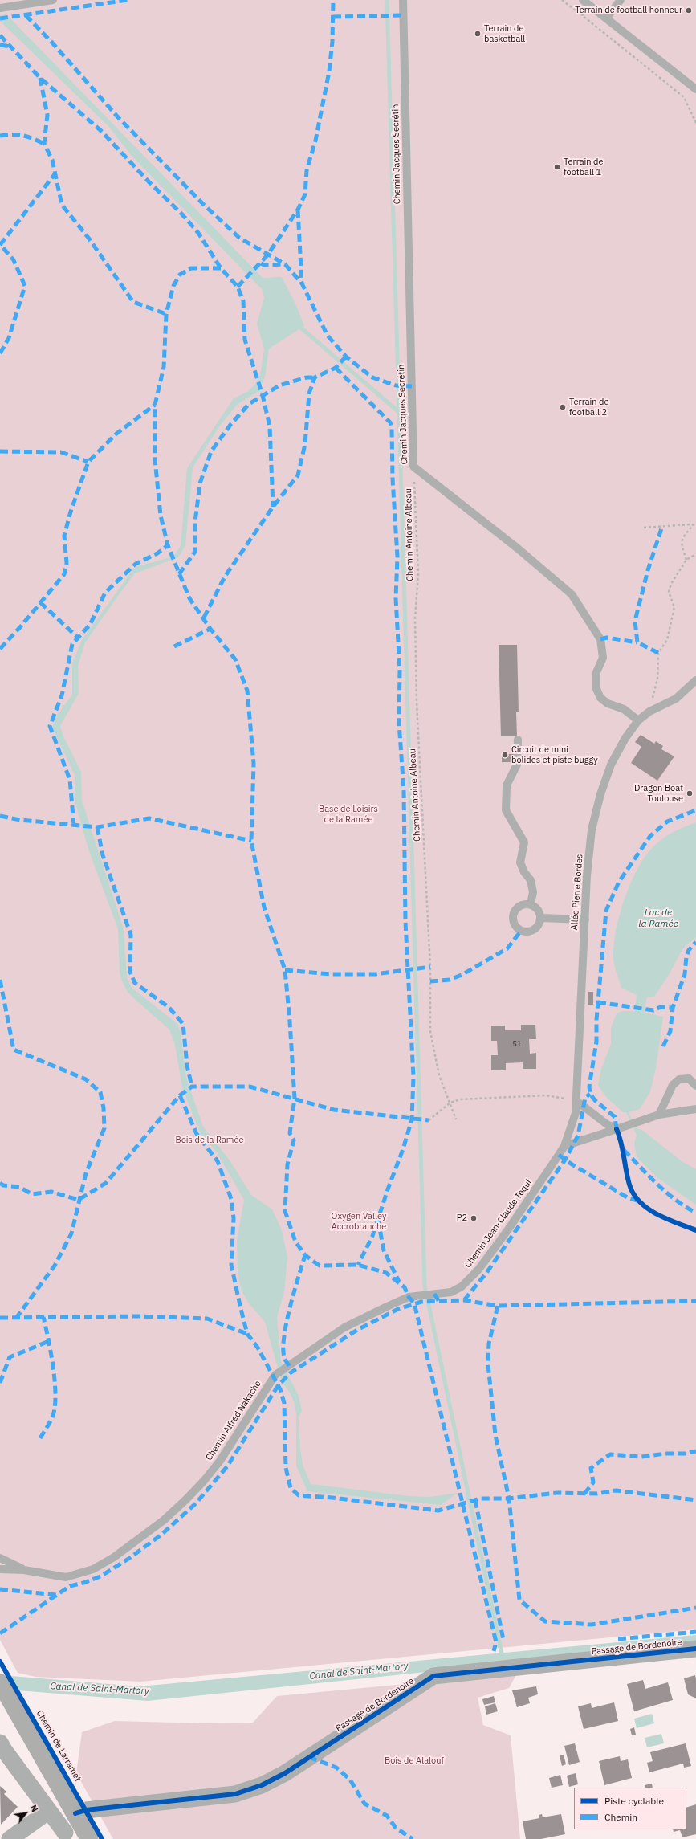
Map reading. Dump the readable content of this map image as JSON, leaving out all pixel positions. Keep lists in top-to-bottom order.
{
  "streets": {
    "street": ["Passage de Bordenoire"],
    "lane": [
      "Chemin Jacques Secrétin",
      "Allée Pierre Bordes",
      "Chemin Jean-Claude Tequi",
      "Chemin Alfred Nakache"
    ],
    "path": ["Chemin Antoine Albeau"],
    "cycle path": ["Chemin de Larramet"]
  },
  "crossings": [
    ["Chemin Jacques Secrétin", "Chemin Antoine Albeau"],
    ["Chemin Jacques Secrétin", "Allée Pierre Bordes"],
    ["Allée Pierre Bordes", "Chemin Jean-Claude Tequi"],
    ["Chemin Jean-Claude Tequi", "Chemin Alfred Nakache"]
  ],
  "water": ["Lac de la Ramée", "Canal de Saint-Martory"],
  "parks": [
    "Base de Loisirs de la Ramée",
    "Bois de la Ramée",
    "Oxygen Valley Accrobranche",
    "Bois de Alalouf"
  ],
  "places": [
    "Terrain de football honneur",
    "Terrain de basketball",
    "Terrain de football 1",
    "Terrain de football 2",
    "Circuit de mini bolides et piste buggy",
    "Dragon Boat Toulouse",
    "P2"
  ],
  "house_numbers": ["51"],
  "legend": ["Piste cyclable", "Chemin"],
  "north": "top right"
}
